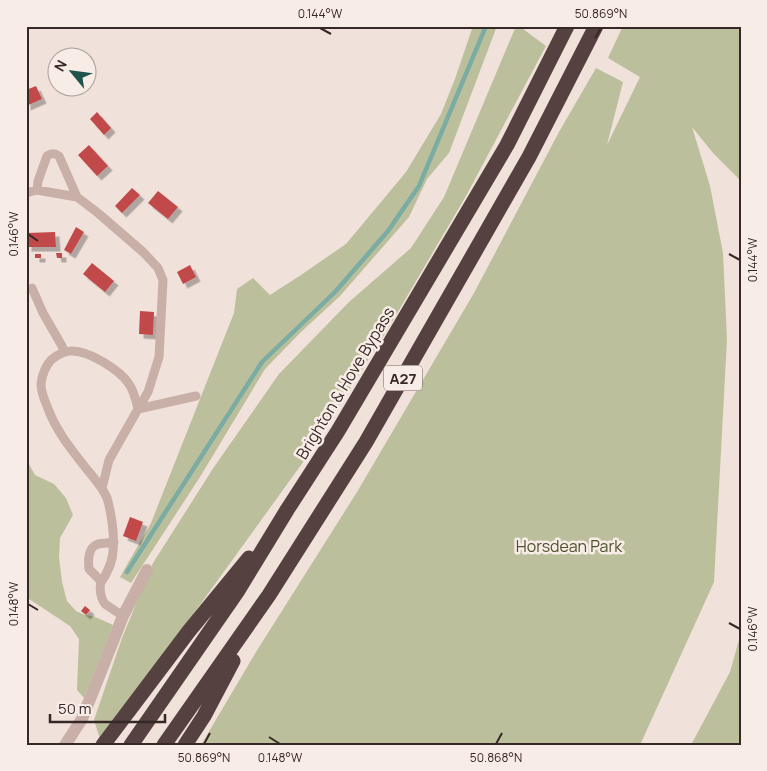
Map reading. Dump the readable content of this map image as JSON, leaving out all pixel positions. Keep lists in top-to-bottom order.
{
  "streets": {
    "highway": ["A27", "Brighton & Hove Bypass"]
  },
  "crossings": [
    ["A27", "Brighton & Hove Bypass"]
  ],
  "parks": ["Horsdean Park"],
  "scale_bar": "50 m",
  "north": "top left",
  "coordinates": [
    "0.144°W",
    "50.869°N",
    "0.146°W",
    "0.148°W",
    "50.868°N"
  ]
}
